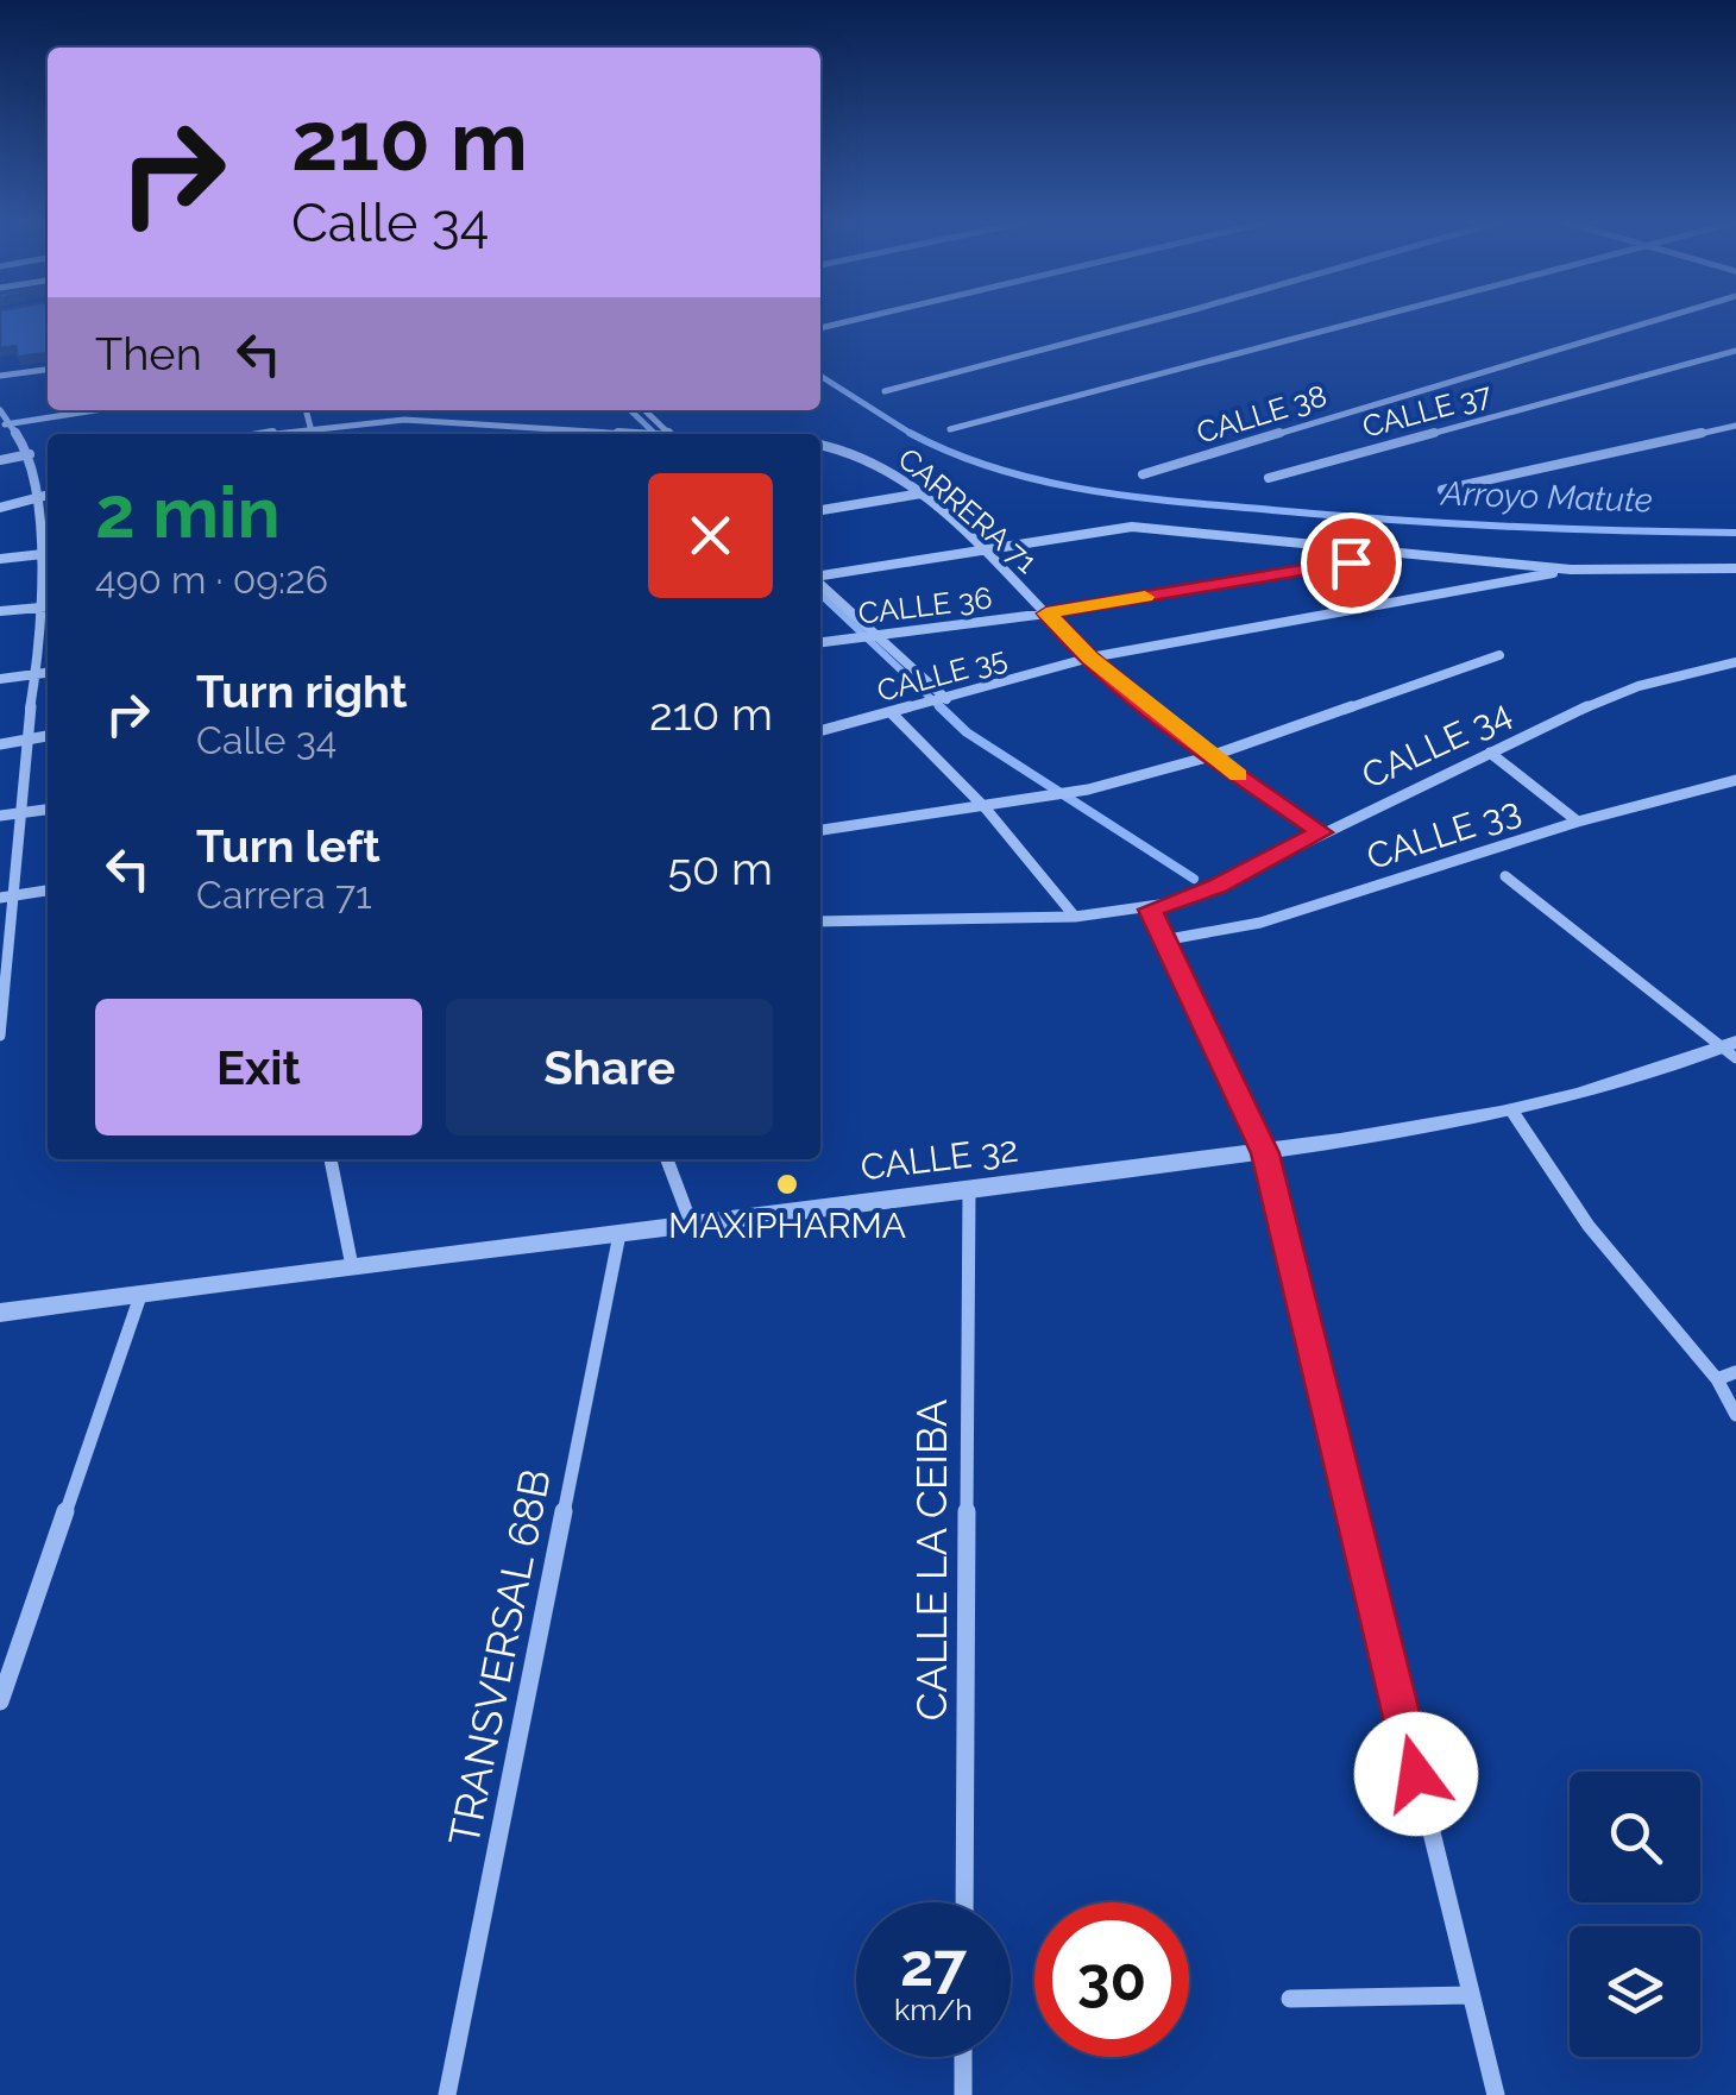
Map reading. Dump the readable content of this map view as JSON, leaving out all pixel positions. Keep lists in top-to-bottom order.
{
  "streets": {
    "street": [
      "CALLE 37",
      "CALLE 38",
      "CARRERA 71",
      "CALLE 36",
      "CALLE 35",
      "CALLE 34",
      "CALLE 33",
      "CALLE 32",
      "CALLE LA CEIBA",
      "TRANSVERSAL 68B"
    ]
  },
  "crossings": [
    ["CARRERA 71", "CALLE 36"],
    ["CARRERA 71", "CALLE 35"],
    ["CARRERA 71", "CALLE 34"],
    ["CALLE 32", "CALLE LA CEIBA"],
    ["CALLE 32", "TRANSVERSAL 68B"]
  ],
  "water": ["Arroyo Matute"],
  "places": ["MAXIPHARMA"],
  "page": {
    "turn": ["210 m", "Calle 34"],
    "then": "Then",
    "heading": ["2 min", "490 m · 09:26"],
    "list": [
      {
        "name": "Turn right",
        "note": "Calle 34",
        "value": "210 m"
      },
      {
        "name": "Turn left",
        "note": "Carrera 71",
        "value": "50 m"
      }
    ],
    "buttons": ["Exit", "Share"],
    "speed": "27 km/h",
    "limit": "30"
  }
}
